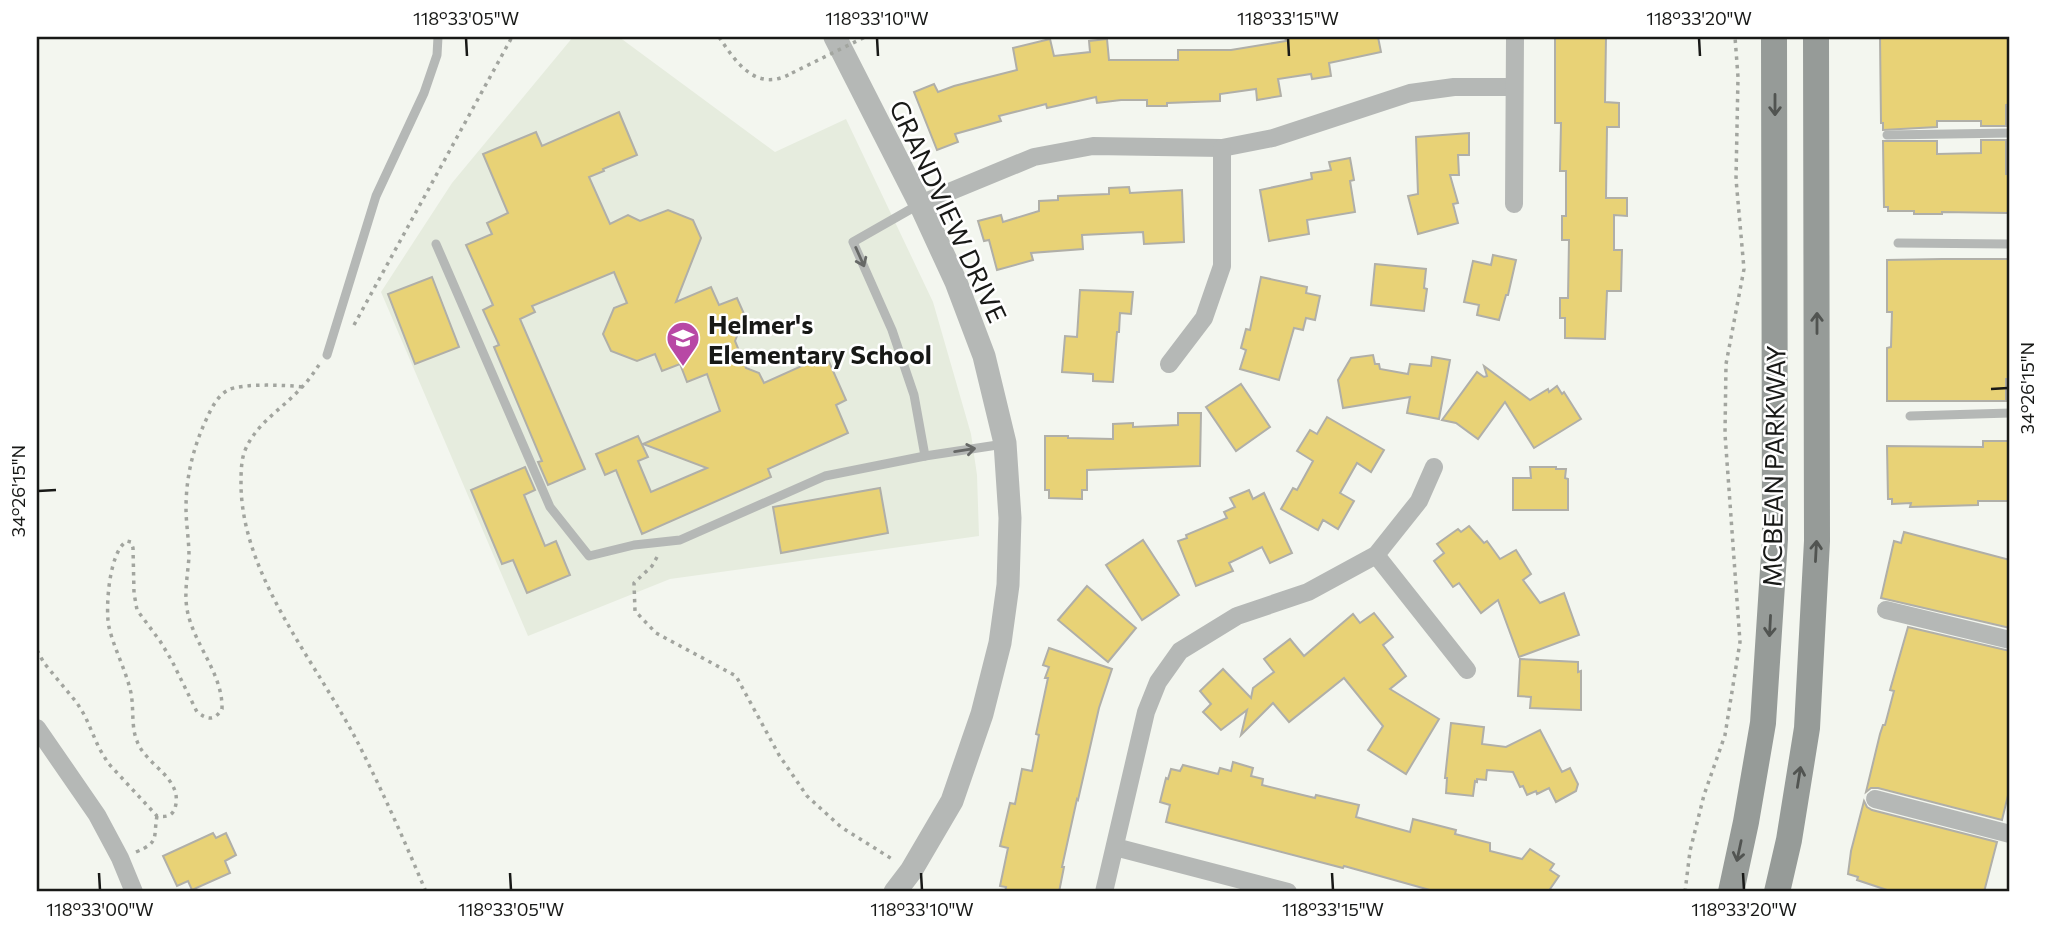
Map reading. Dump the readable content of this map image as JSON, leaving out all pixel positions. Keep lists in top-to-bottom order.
{
  "streets": {
    "main road": ["MCBEAN PARKWAY"],
    "street": ["GRANDVIEW DRIVE"]
  },
  "places": {
    "school or university": ["Helmer's Elementary School"]
  },
  "coordinates": [
    "118°33'05\"W",
    "118°33'10\"W",
    "118°33'15\"W",
    "118°33'20\"W",
    "34°26'15\"N",
    "118°33'00\"W"
  ]
}
